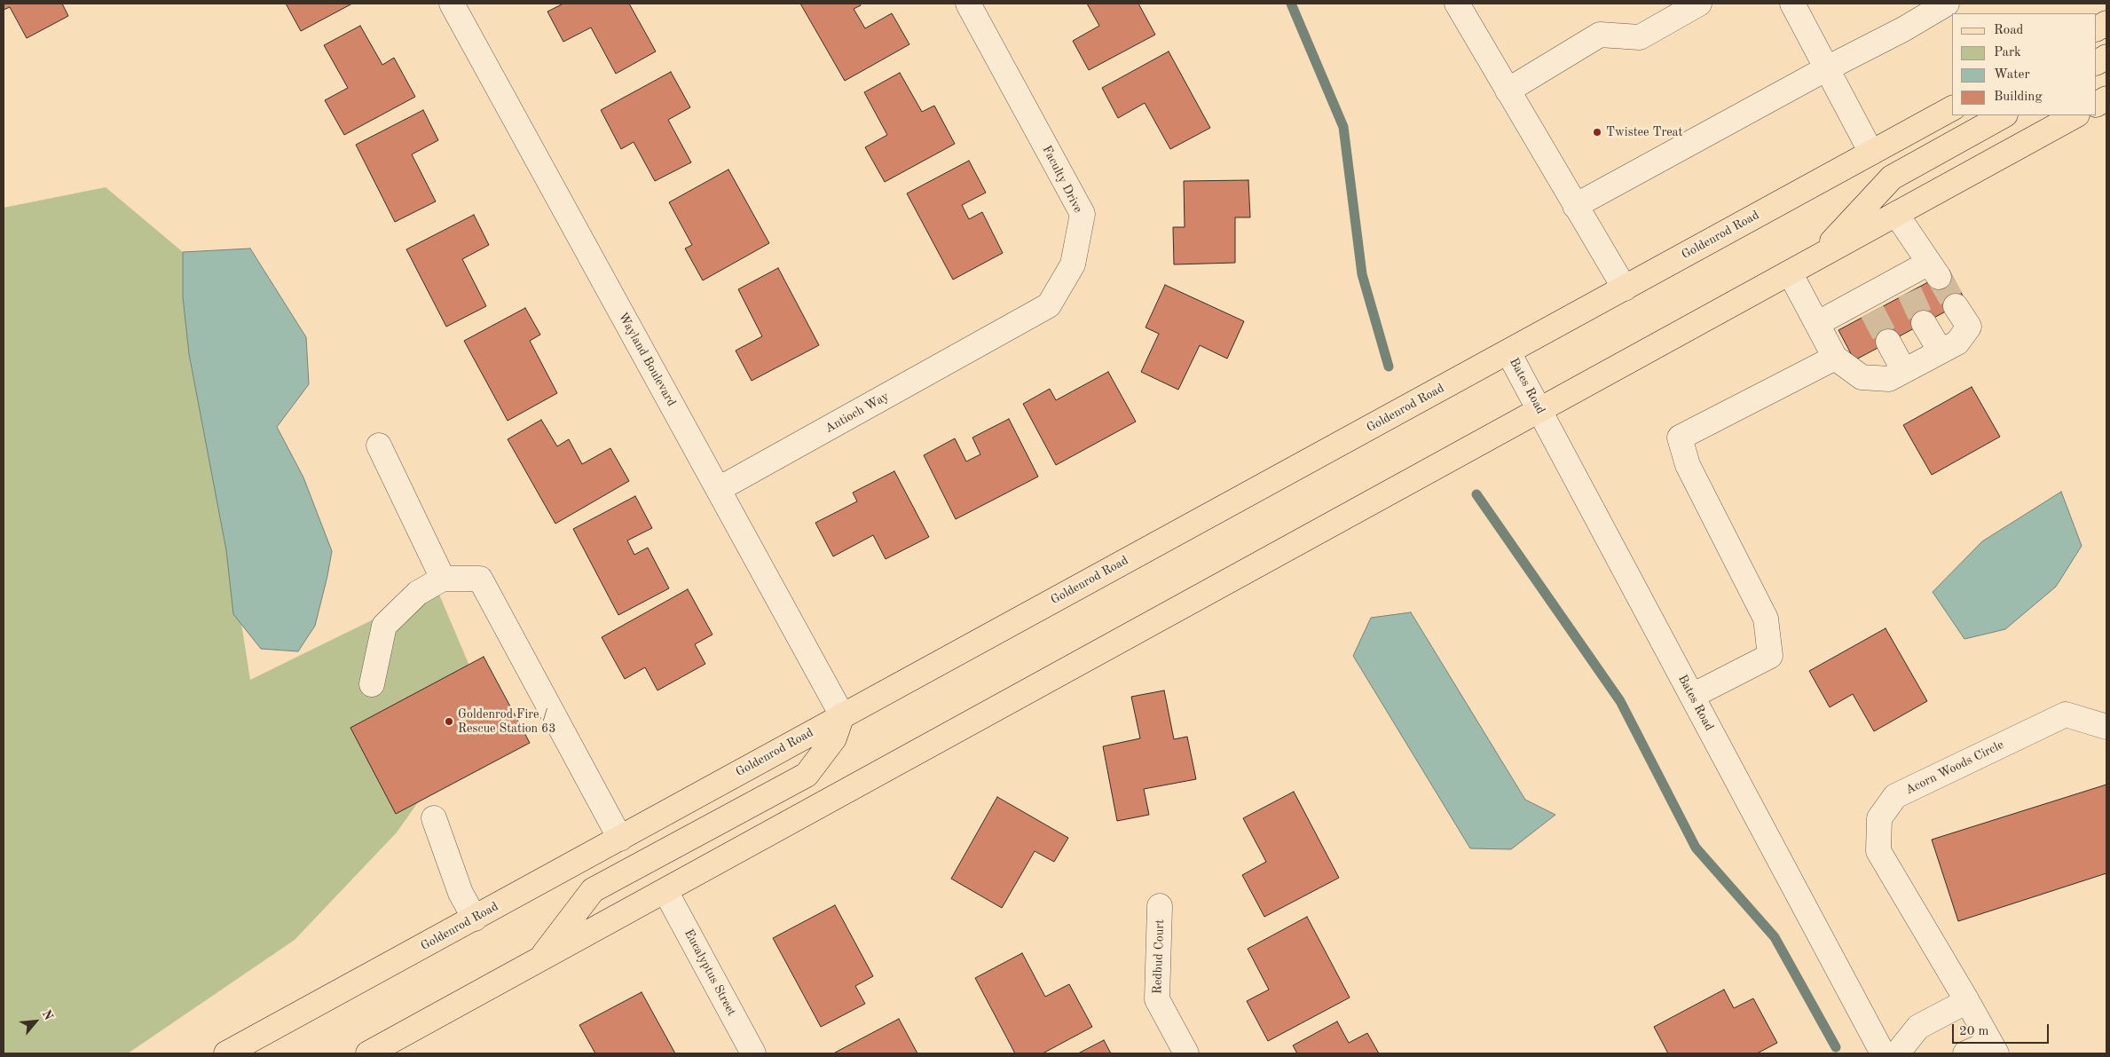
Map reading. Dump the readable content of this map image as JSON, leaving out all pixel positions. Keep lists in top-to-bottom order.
{
  "streets": {
    "main road": ["Goldenrod Road"],
    "street": [
      "Faculty Drive",
      "Wayland Boulevard",
      "Bates Road",
      "Antioch Way",
      "Acorn Woods Circle",
      "Redbud Court",
      "Eucalyptus Street"
    ]
  },
  "crossings": [
    ["Faculty Drive", "Antioch Way"],
    ["Goldenrod Road", "Wayland Boulevard"],
    ["Goldenrod Road", "Bates Road"],
    ["Wayland Boulevard", "Antioch Way"]
  ],
  "places": ["Twistee Treat", "Goldenrod Fire / Rescue Station 63"],
  "legend": [
    "Road",
    "Park",
    "Water",
    "Building"
  ],
  "scale_bar": "20 m",
  "north": "top right"
}
